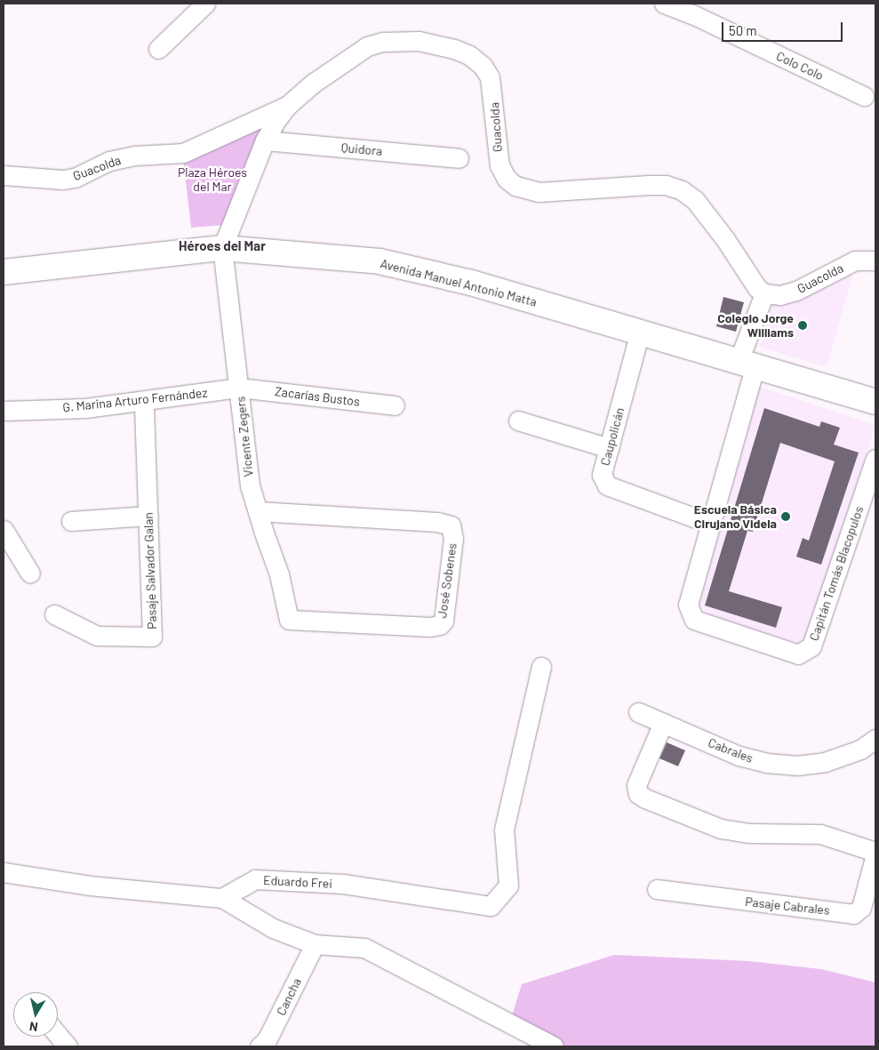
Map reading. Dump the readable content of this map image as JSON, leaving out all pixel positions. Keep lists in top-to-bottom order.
{
  "streets": {
    "main road": ["Avenida Manuel Antonio Matta"],
    "street": [
      "Colo Colo",
      "Guacolda",
      "Quidora",
      "Zacarías Bustos",
      "G. Marina Arturo Fernández",
      "Vicente Zegers",
      "Caupolicán",
      "Pasaje Salvador Galan",
      "Capitán Tomás Blacopulos",
      "José Sobenes",
      "Cabrales",
      "Eduardo Frei",
      "Pasaje Cabrales",
      "Cancha"
    ]
  },
  "crossings": [
    ["Guacolda", "Quidora"],
    ["Guacolda", "Avenida Manuel Antonio Matta"],
    ["Guacolda", "Vicente Zegers"],
    ["Avenida Manuel Antonio Matta", "Vicente Zegers"],
    ["Avenida Manuel Antonio Matta", "Caupolicán"],
    ["Avenida Manuel Antonio Matta", "Capitán Tomás Blacopulos"],
    ["Zacarías Bustos", "G. Marina Arturo Fernández"],
    ["Zacarías Bustos", "Vicente Zegers"],
    ["G. Marina Arturo Fernández", "Vicente Zegers"],
    ["G. Marina Arturo Fernández", "Pasaje Salvador Galan"],
    ["Vicente Zegers", "José Sobenes"],
    ["Caupolicán", "Capitán Tomás Blacopulos"],
    ["Cabrales", "Pasaje Cabrales"]
  ],
  "districts": ["Héroes del Mar"],
  "parks": ["Plaza Héroes del Mar"],
  "places": ["Colegio Jorge Williams", "Escuela Básica Cirujano Videla"],
  "scale_bar": "50 m",
  "north": "bottom"
}
